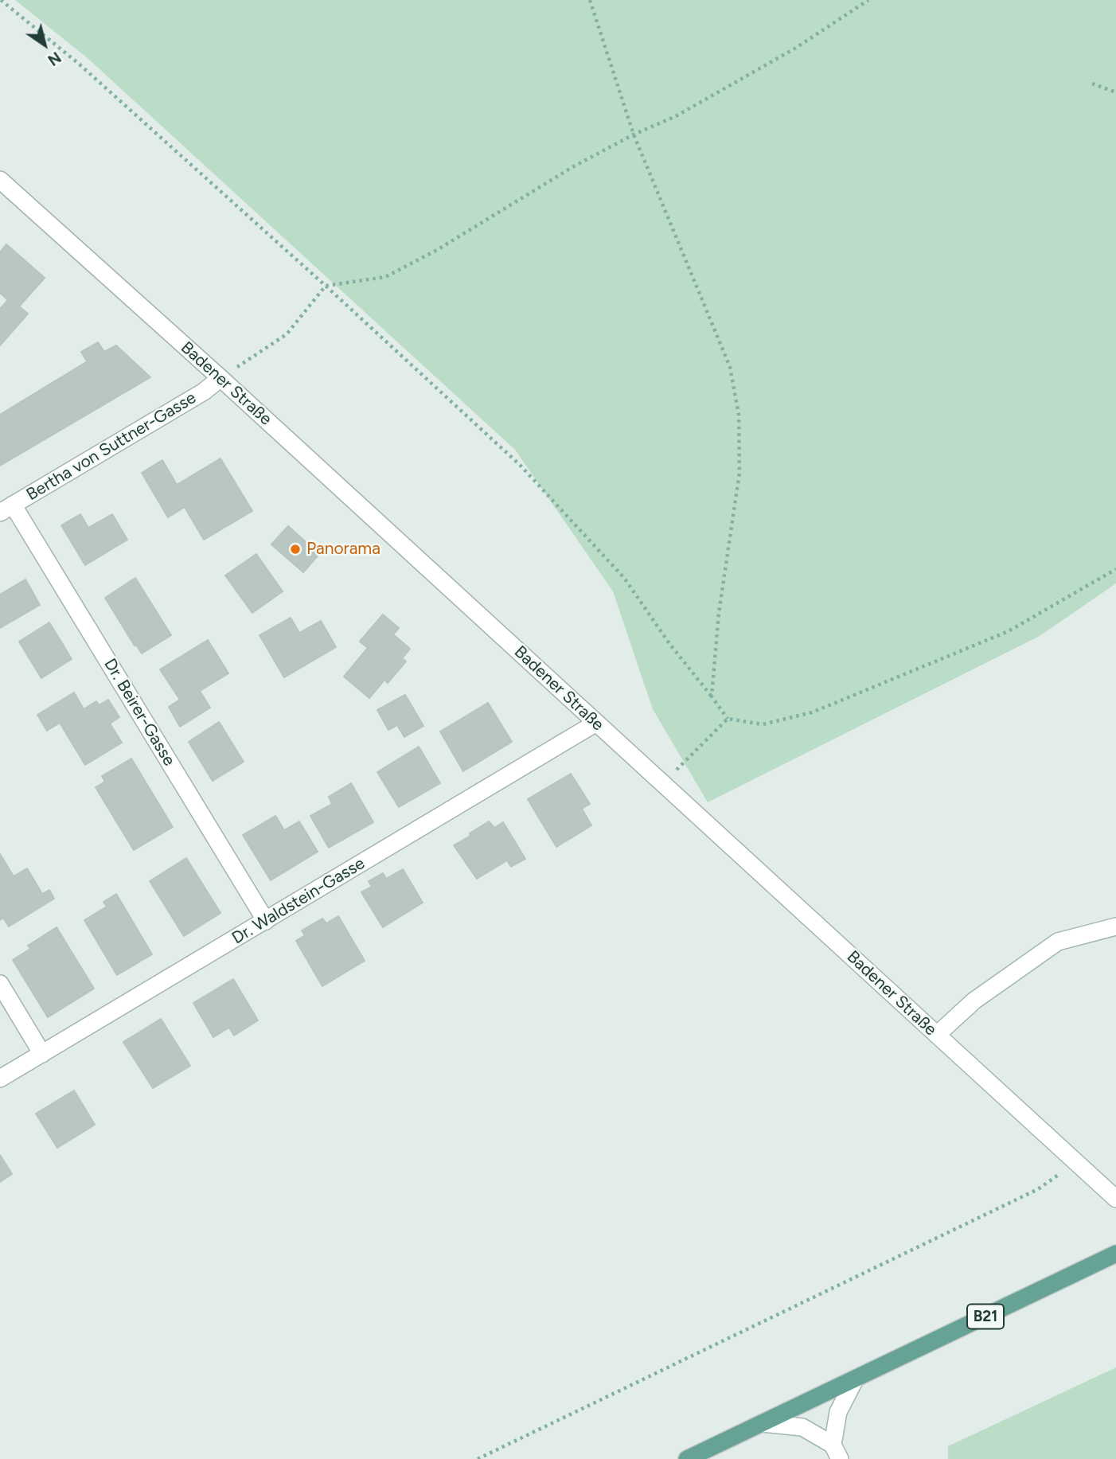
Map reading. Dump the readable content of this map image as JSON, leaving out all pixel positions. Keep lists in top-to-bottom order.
{
  "streets": {
    "main road": ["B21"],
    "street": [
      "Badener Straße",
      "Bertha von Suttner-Gasse",
      "Dr. Beirer-Gasse",
      "Dr. Waldstein-Gasse"
    ]
  },
  "crossings": [
    ["Badener Straße", "Bertha von Suttner-Gasse"],
    ["Badener Straße", "Dr. Waldstein-Gasse"],
    ["Bertha von Suttner-Gasse", "Dr. Beirer-Gasse"],
    ["Dr. Beirer-Gasse", "Dr. Waldstein-Gasse"]
  ],
  "places": ["Panorama"],
  "north": "bottom right"
}
